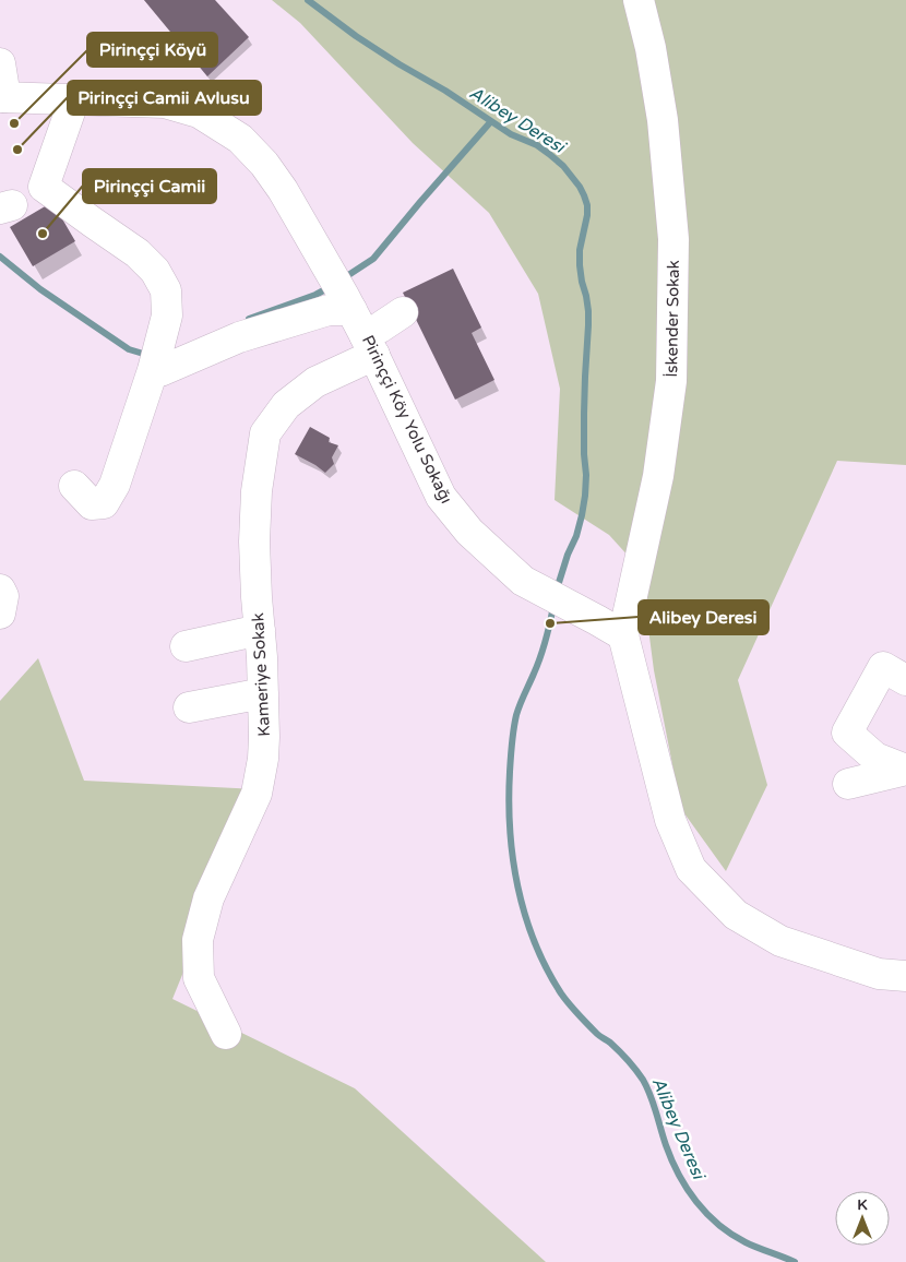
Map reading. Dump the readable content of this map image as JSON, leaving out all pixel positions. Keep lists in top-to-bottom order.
{
  "streets": {
    "street": ["İskender Sokak", "Pirinççi Köy Yolu Sokağı", "Kameriye Sokak"]
  },
  "crossings": [
    ["İskender Sokak", "Pirinççi Köy Yolu Sokağı"],
    ["Pirinççi Köy Yolu Sokağı", "Kameriye Sokak"]
  ],
  "water": ["Alibey Deresi"],
  "places": [
    "Pirinççi Köyü",
    "Pirinççi Camii Avlusu",
    "Pirinççi Camii",
    "Alibey Deresi"
  ],
  "north": "top"
}
